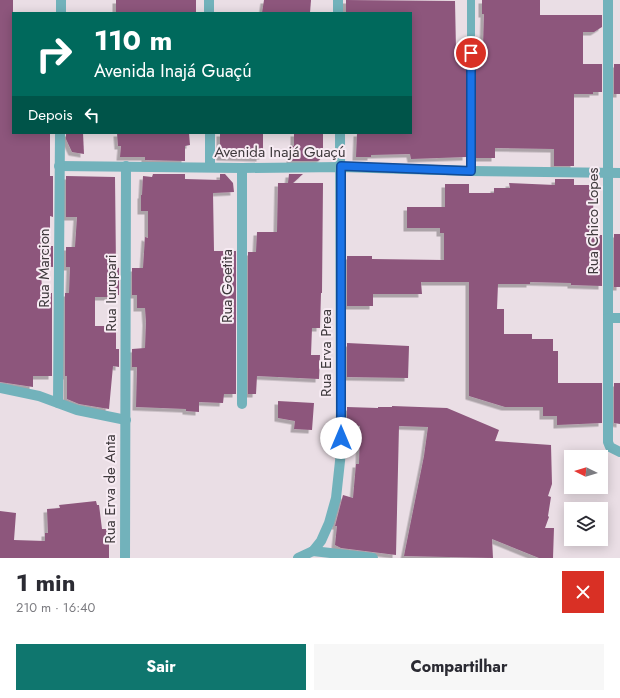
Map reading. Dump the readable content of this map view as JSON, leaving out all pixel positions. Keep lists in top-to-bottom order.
{
  "streets": {
    "street": [
      "Avenida Inajá Guaçú",
      "Rua Chico Lopes",
      "Rua Marcion",
      "Rua Goetita",
      "Rua Iurupari",
      "Rua Erva Prea",
      "Rua Erva de Anta"
    ]
  },
  "crossings": [
    ["Avenida Inajá Guaçú", "Rua Chico Lopes"],
    ["Avenida Inajá Guaçú", "Rua Marcion"],
    ["Avenida Inajá Guaçú", "Rua Goetita"],
    ["Avenida Inajá Guaçú", "Rua Iurupari"],
    ["Avenida Inajá Guaçú", "Rua Erva Prea"],
    ["Rua Iurupari", "Rua Erva de Anta"]
  ],
  "north": "left",
  "page": {
    "turn": ["110 m", "Avenida Inajá Guaçú"],
    "then": "Depois",
    "heading": ["1 min", "210 m · 16:40"],
    "buttons": ["Sair", "Compartilhar"]
  }
}
